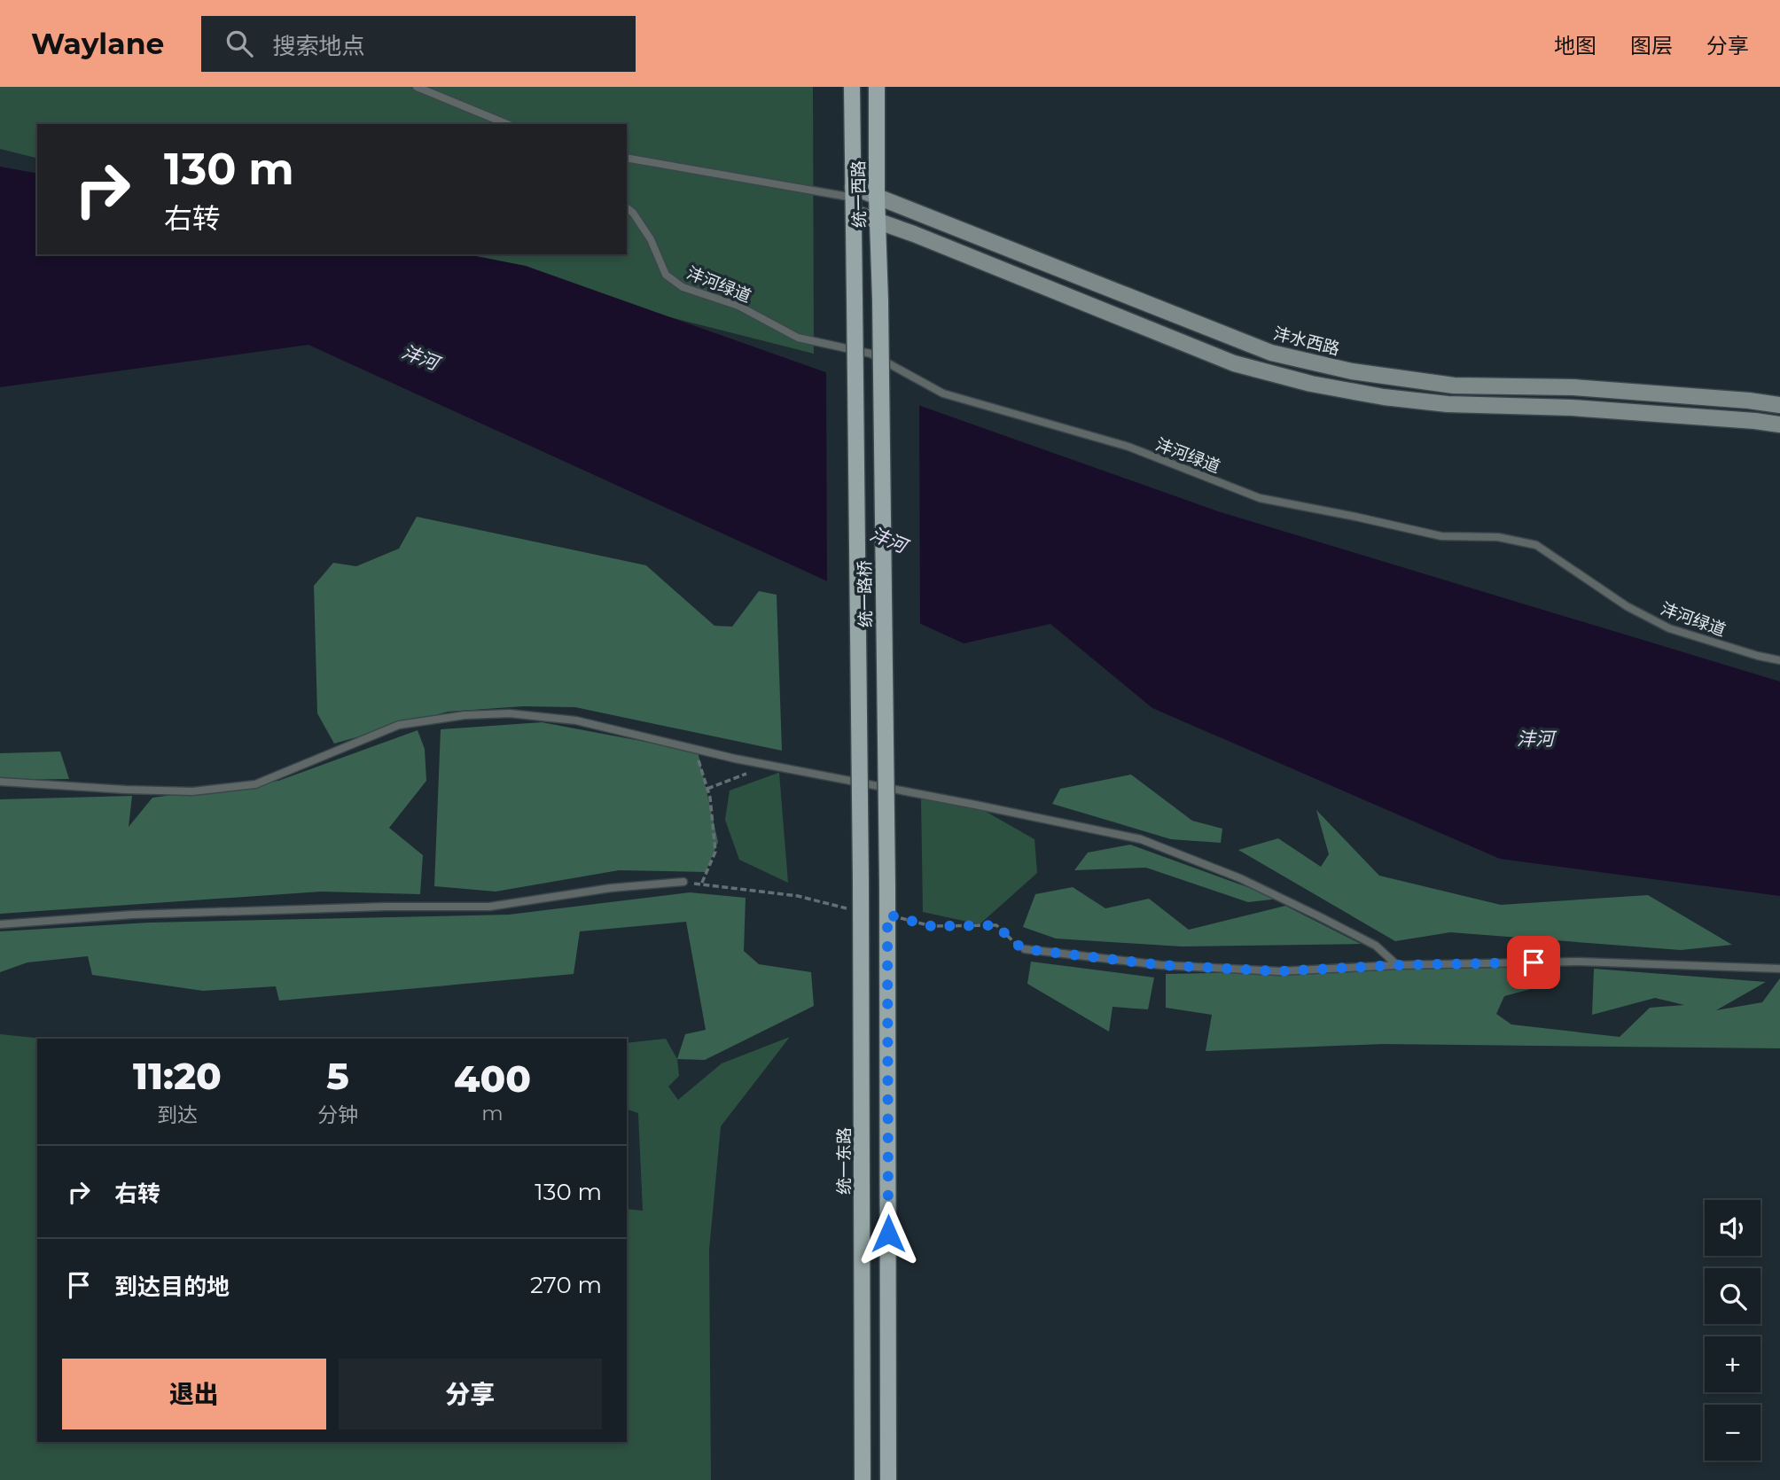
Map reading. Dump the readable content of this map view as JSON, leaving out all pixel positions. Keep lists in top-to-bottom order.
{
  "streets": {
    "main road": ["统一西路", "统一路桥", "统一东路"],
    "street": ["沣水西路"],
    "lane": ["沣河绿道"]
  },
  "crossings": [
    ["统一西路", "沣水西路"],
    ["统一西路", "统一路桥"],
    ["统一路桥", "统一东路"]
  ],
  "water": ["沣河"],
  "page": {
    "header": "Waylane",
    "search": "搜索地点",
    "nav": ["地图", "图层", "分享"],
    "turn": ["130 m", "右转"],
    "eta": [
      "11:20",
      "到达",
      "5",
      "分钟",
      "400",
      "m"
    ],
    "list": [
      {
        "name": "右转",
        "value": "130 m"
      },
      {
        "name": "到达目的地",
        "value": "270 m"
      }
    ],
    "map_buttons": ["+", "−"],
    "buttons": ["退出", "分享"]
  }
}
